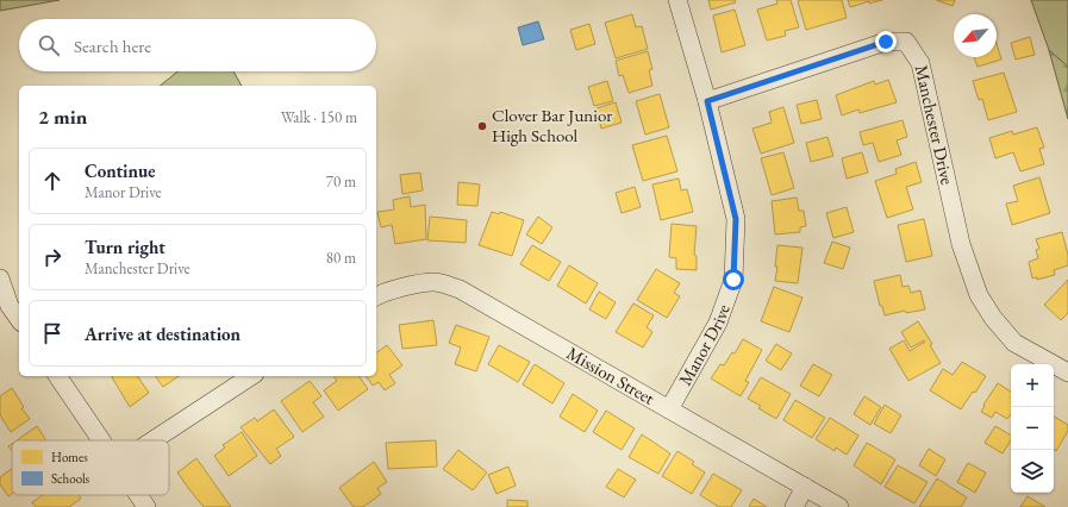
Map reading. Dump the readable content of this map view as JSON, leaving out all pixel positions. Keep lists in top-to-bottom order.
{
  "streets": {
    "street": ["Manchester Drive", "Manor Drive", "Mission Street"]
  },
  "crossings": [
    ["Manchester Drive", "Manor Drive"],
    ["Manor Drive", "Mission Street"]
  ],
  "places": ["Clover Bar Junior High School"],
  "legend": ["Homes", "Schools"],
  "north": "bottom left",
  "page": {
    "search": "Search here",
    "heading": ["2 min", "Walk · 150 m"],
    "list": [
      ["Continue", "Manor Drive", "70 m"],
      ["Turn right", "Manchester Drive", "80 m"],
      "Arrive at destination"
    ],
    "map_buttons": ["+", "−"]
  }
}
